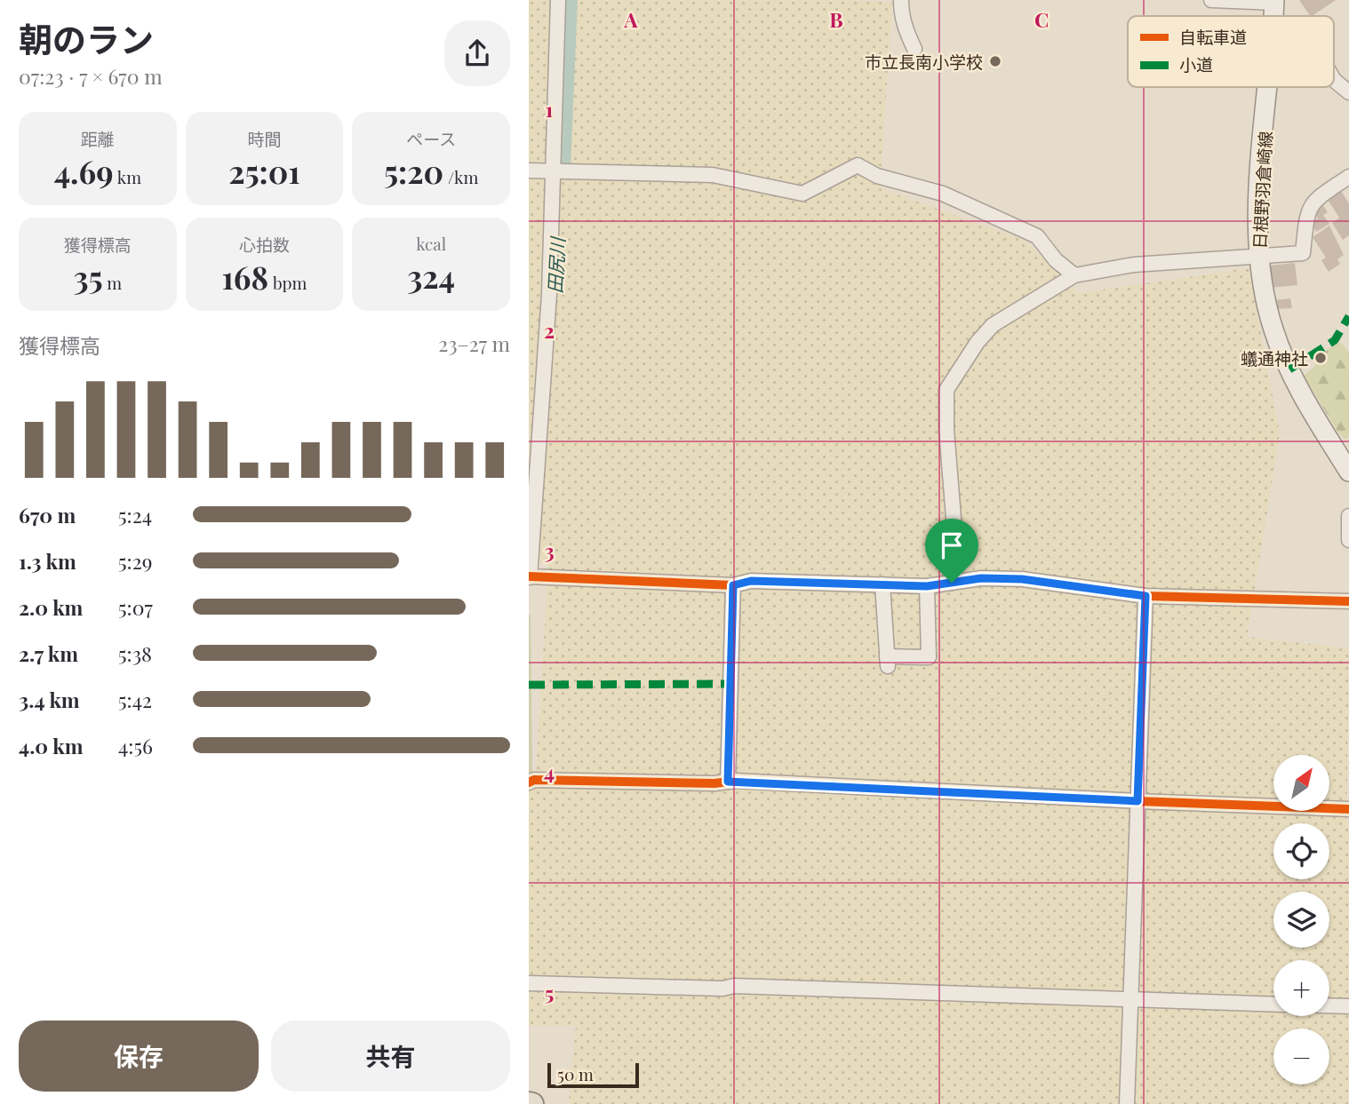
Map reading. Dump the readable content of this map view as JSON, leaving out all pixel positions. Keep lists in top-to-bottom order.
{
  "streets": {
    "main road": ["日根野羽倉崎線"]
  },
  "water": ["田尻川"],
  "places": ["市立長南小学校", "蟻通神社"],
  "legend": ["自転車道", "小道"],
  "scale_bar": "50 m",
  "north": "top right",
  "page": {
    "heading": ["朝のラン", "07:23 · 7 × 670 m"],
    "stats": [
      ["距離", "4.69 km"],
      ["時間", "25:01"],
      ["ペース", "5:20 /km"],
      ["獲得標高", "35 m"],
      ["心拍数", "168 bpm"],
      ["kcal", "324"]
    ],
    "chart": ["獲得標高", "23–27 m"],
    "list": [
      {
        "name": "670 m",
        "note": "5:24"
      },
      {
        "name": "1.3 km",
        "note": "5:29"
      },
      {
        "name": "2.0 km",
        "note": "5:07"
      },
      {
        "name": "2.7 km",
        "note": "5:38"
      },
      {
        "name": "3.4 km",
        "note": "5:42"
      },
      {
        "name": "4.0 km",
        "note": "4:56"
      }
    ],
    "map_buttons": ["+", "−"],
    "buttons": ["保存", "共有"],
    "scale": "50 m"
  },
  "grid": {
    "columns": ["A", "B", "C"],
    "rows": [
      "1",
      "2",
      "3",
      "4",
      "5"
    ]
  }
}
